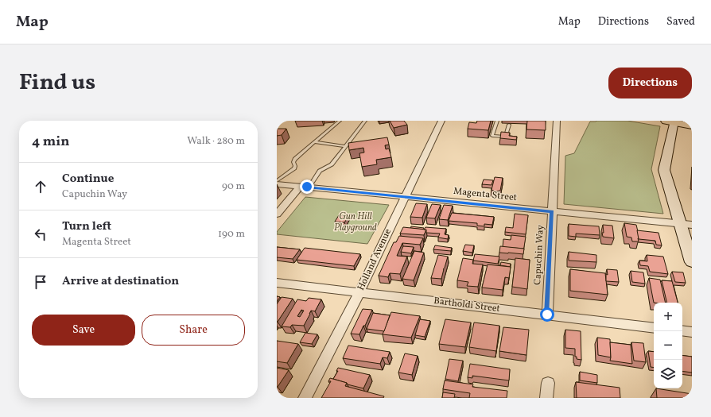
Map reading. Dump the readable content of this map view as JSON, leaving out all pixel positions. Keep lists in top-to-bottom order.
{
  "streets": {
    "street": [
      "Magenta Street",
      "Capuchin Way",
      "Holland Avenue",
      "Bartholdi Street"
    ]
  },
  "crossings": [
    ["Magenta Street", "Capuchin Way"],
    ["Magenta Street", "Holland Avenue"],
    ["Capuchin Way", "Bartholdi Street"],
    ["Holland Avenue", "Bartholdi Street"]
  ],
  "parks": ["Gun Hill Playground"],
  "page": {
    "header": "Map",
    "nav": ["Map", "Directions", "Saved"],
    "title": "Find us",
    "buttons": [
      "Directions",
      ["Save", "Share"]
    ],
    "heading": ["4 min", "Walk · 280 m"],
    "list": [
      ["Continue", "Capuchin Way", "90 m"],
      ["Turn left", "Magenta Street", "190 m"],
      "Arrive at destination"
    ],
    "map_buttons": ["+", "−"]
  }
}
